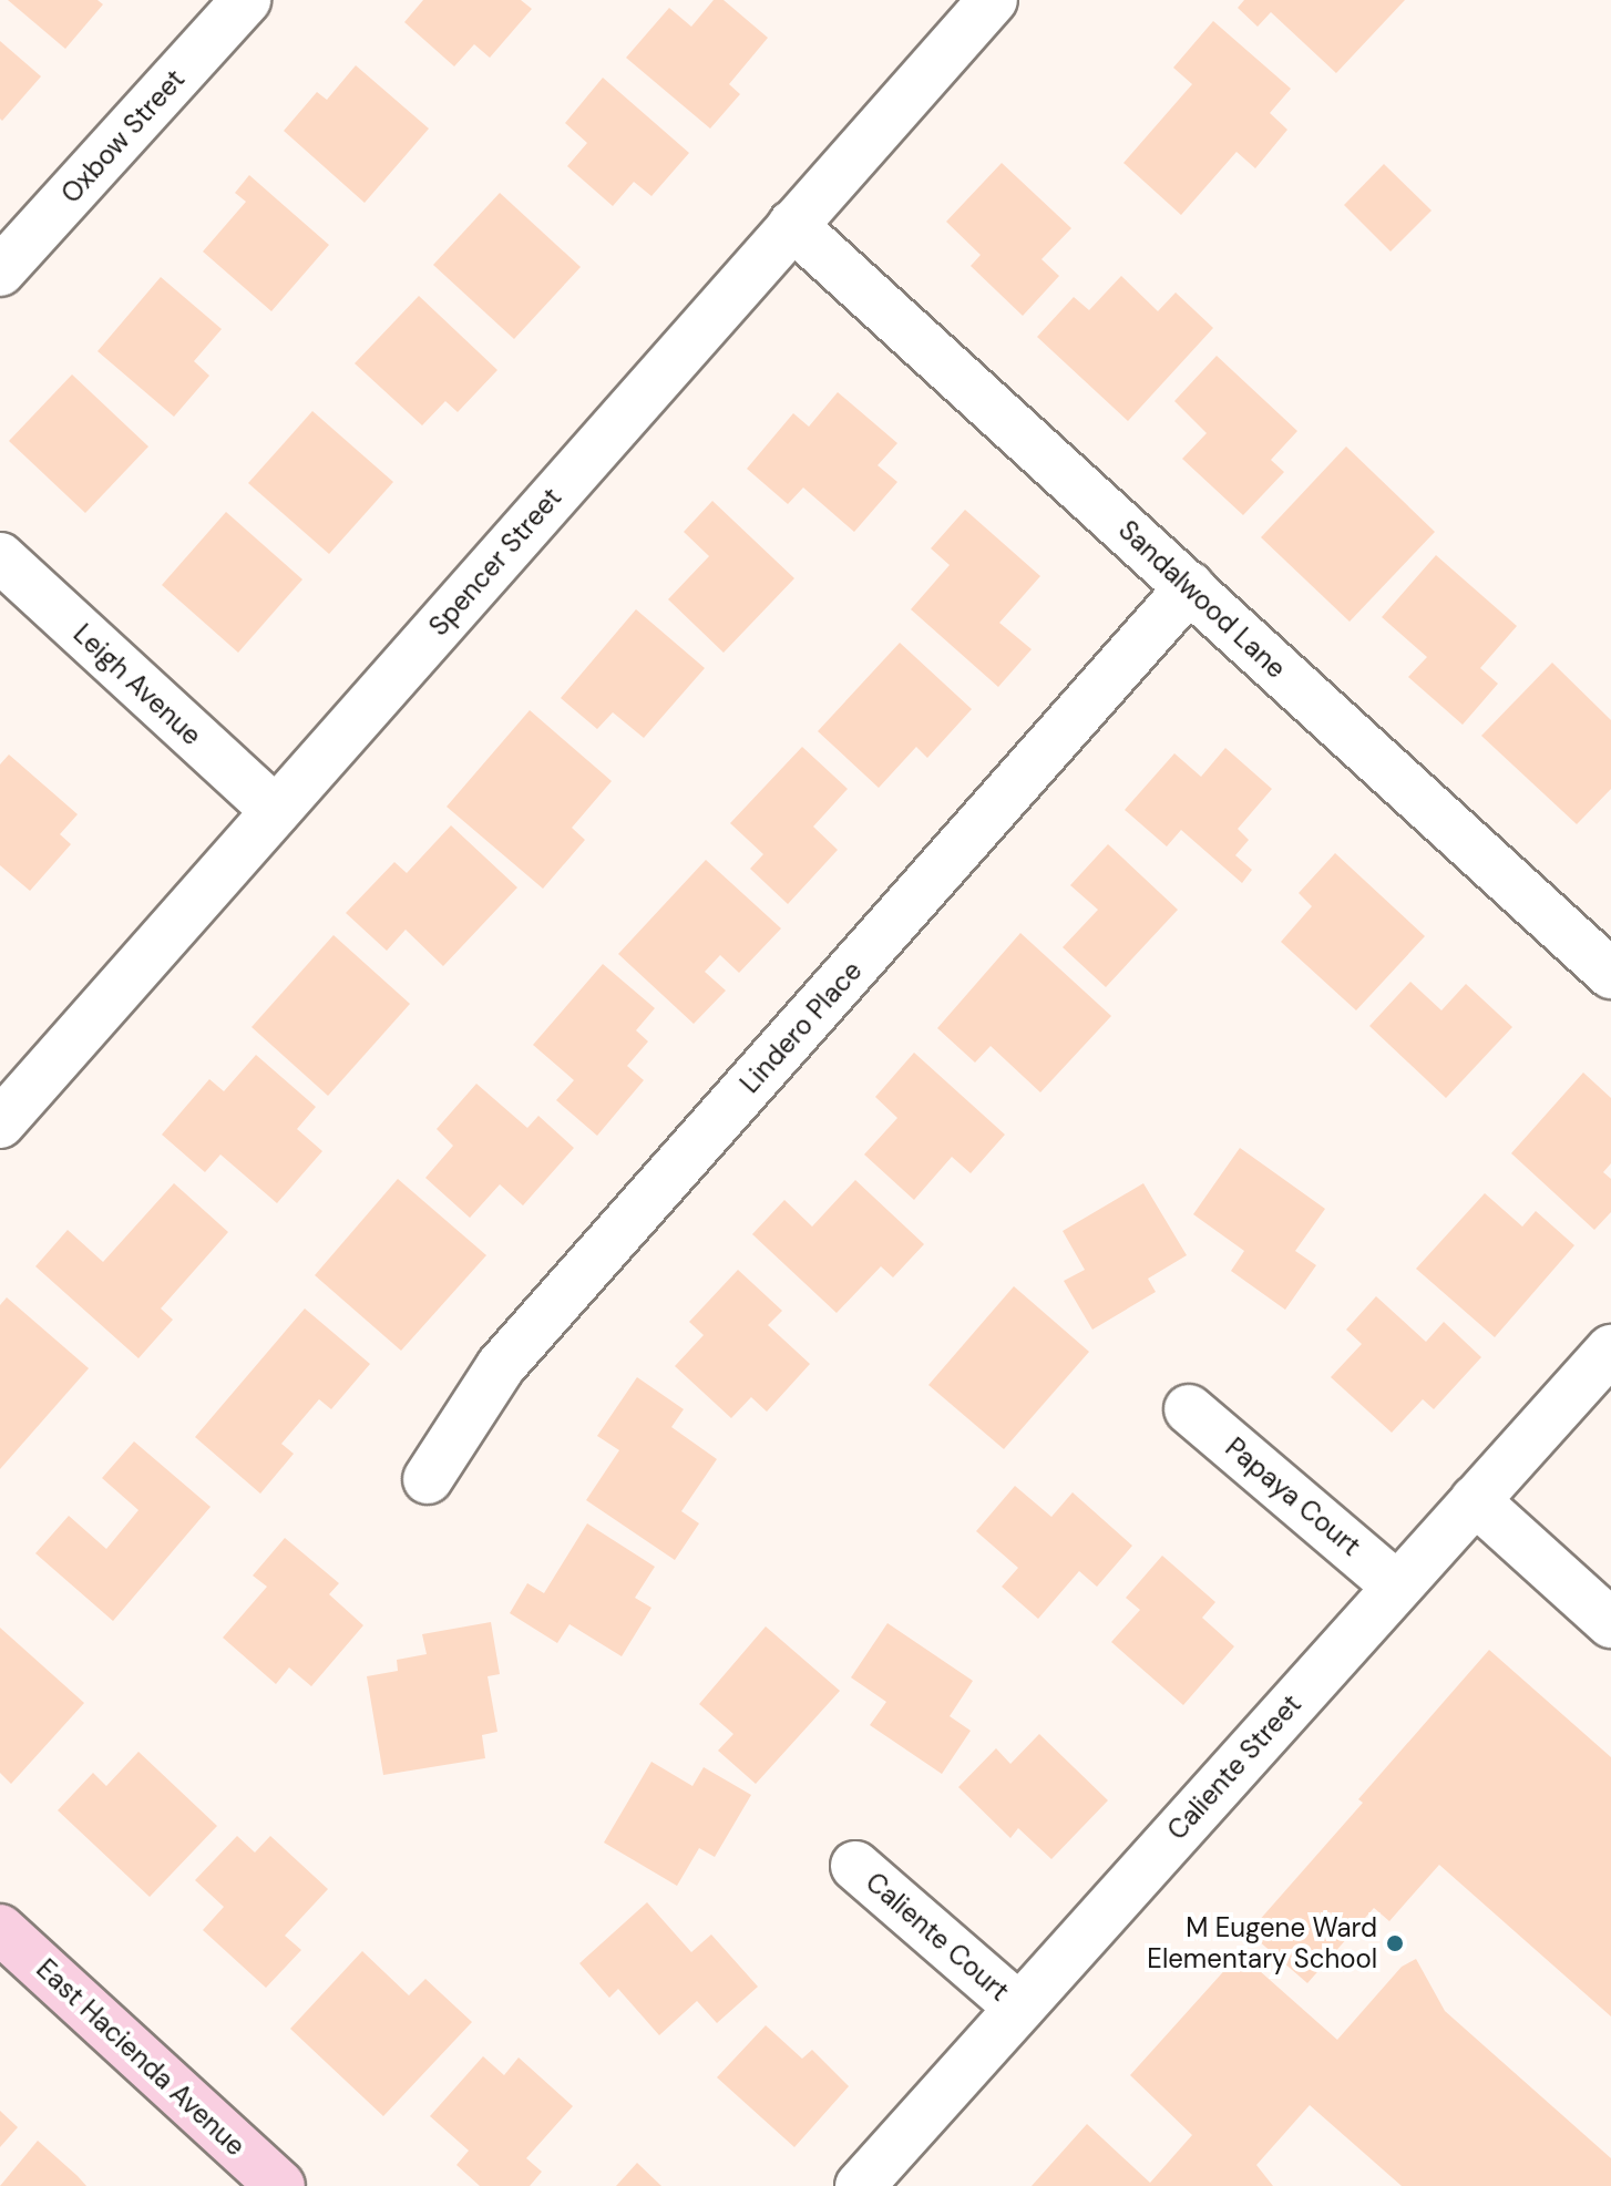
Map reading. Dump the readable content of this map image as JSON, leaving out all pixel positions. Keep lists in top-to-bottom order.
{
  "streets": {
    "main road": ["East Hacienda Avenue"],
    "street": [
      "Oxbow Street",
      "Spencer Street",
      "Sandalwood Lane",
      "Leigh Avenue",
      "Lindero Place",
      "Papaya Court",
      "Caliente Street",
      "Caliente Court"
    ]
  },
  "crossings": [
    ["Spencer Street", "Sandalwood Lane"],
    ["Spencer Street", "Leigh Avenue"],
    ["Sandalwood Lane", "Lindero Place"],
    ["Papaya Court", "Caliente Street"],
    ["Caliente Street", "Caliente Court"]
  ],
  "places": ["M Eugene Ward Elementary School"]
}
